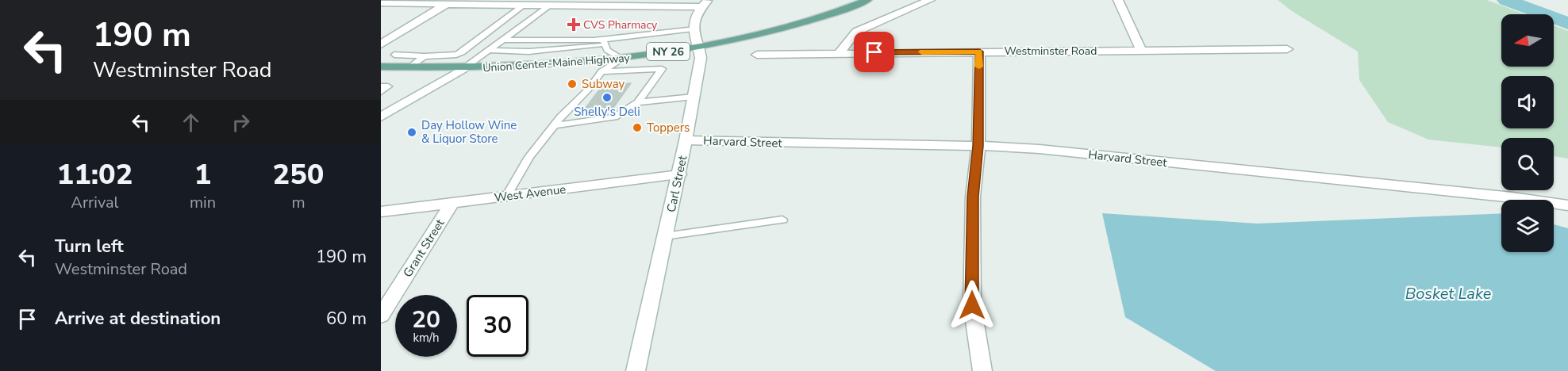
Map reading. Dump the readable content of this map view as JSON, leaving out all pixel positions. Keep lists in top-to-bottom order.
{
  "streets": {
    "main road": ["NY 26", "Union Center-Maine Highway"],
    "street": [
      "Westminster Road",
      "Harvard Street",
      "Carl Street",
      "West Avenue",
      "Grant Street"
    ]
  },
  "crossings": [
    ["Union Center-Maine Highway", "Carl Street"],
    ["Harvard Street", "Carl Street"],
    ["Carl Street", "West Avenue"],
    ["West Avenue", "Grant Street"]
  ],
  "water": ["Bosket Lake"],
  "places": {
    "health": ["CVS Pharmacy"],
    "other": [
      "Subway",
      "Shelly's Deli",
      "Toppers",
      "Day Hollow Wine & Liquor Store"
    ]
  },
  "north": "left",
  "page": {
    "turn": ["190 m", "Westminster Road"],
    "eta": [
      "11:02",
      "Arrival",
      "1",
      "min",
      "250",
      "m"
    ],
    "list": [
      {
        "name": "Turn left",
        "note": "Westminster Road",
        "value": "190 m"
      },
      {
        "name": "Arrive at destination",
        "value": "60 m"
      }
    ],
    "speed": "20 km/h",
    "limit": "30"
  }
}
